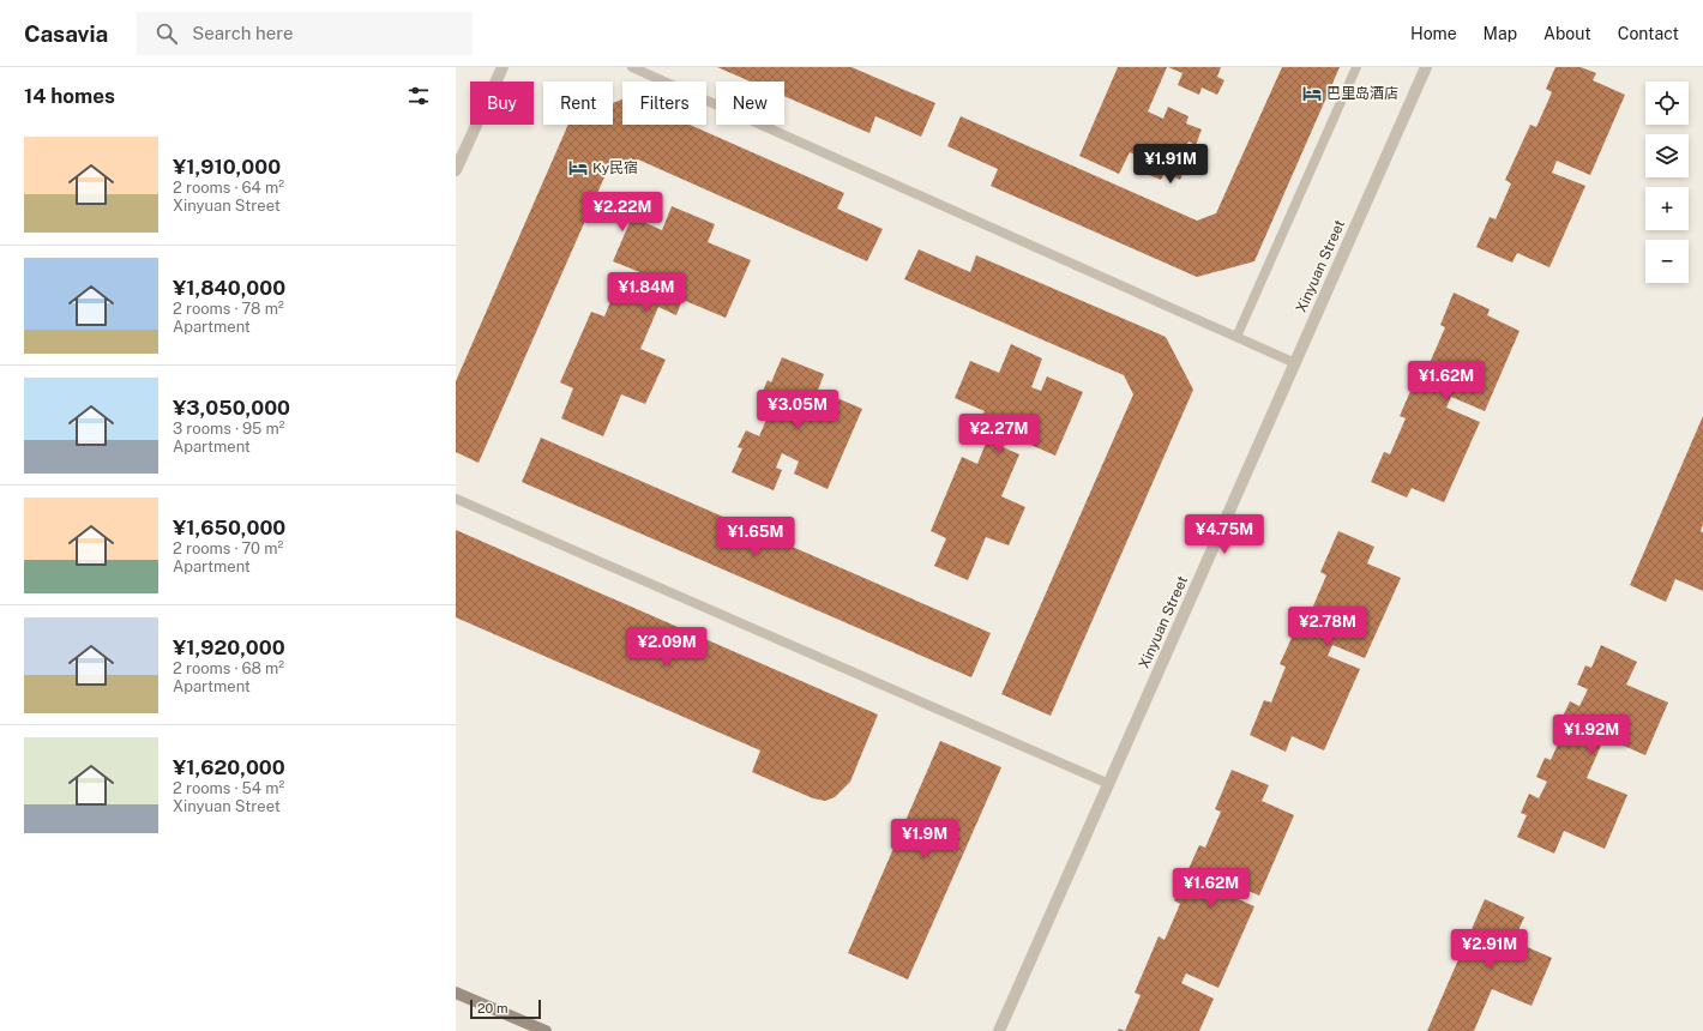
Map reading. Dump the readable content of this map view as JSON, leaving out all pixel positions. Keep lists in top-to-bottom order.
{
  "streets": {
    "street": ["Xinyuan Street"]
  },
  "places": {
    "hotel": ["巴里岛酒店", "Ky民宿"]
  },
  "scale_bar": "20 m",
  "page": {
    "header": "Casavia",
    "search": "Search here",
    "nav": [
      "Home",
      "Map",
      "About",
      "Contact"
    ],
    "heading": "14 homes",
    "map_buttons": ["+", "−"],
    "chip": [
      "Buy",
      "Rent",
      "Filters",
      "New"
    ],
    "list": [
      {
        "name": "¥1,910,000",
        "note": "2 rooms · 64 m² · Xinyuan Street"
      },
      {
        "name": "¥1,840,000",
        "note": "2 rooms · 78 m² · Apartment"
      },
      {
        "name": "¥3,050,000",
        "note": "3 rooms · 95 m² · Apartment"
      },
      {
        "name": "¥1,650,000",
        "note": "2 rooms · 70 m² · Apartment"
      },
      {
        "name": "¥1,920,000",
        "note": "2 rooms · 68 m² · Apartment"
      },
      {
        "name": "¥1,620,000",
        "note": "2 rooms · 54 m² · Xinyuan Street"
      }
    ],
    "price": [
      "¥1.91M",
      "¥2.22M",
      "¥1.84M",
      "¥1.62M",
      "¥3.05M",
      "¥2.27M",
      "¥4.75M",
      "¥1.65M",
      "¥2.78M",
      "¥2.09M",
      "¥1.92M",
      "¥1.9M",
      "¥1.62M",
      "¥2.91M"
    ],
    "scale": "20 m"
  }
}
